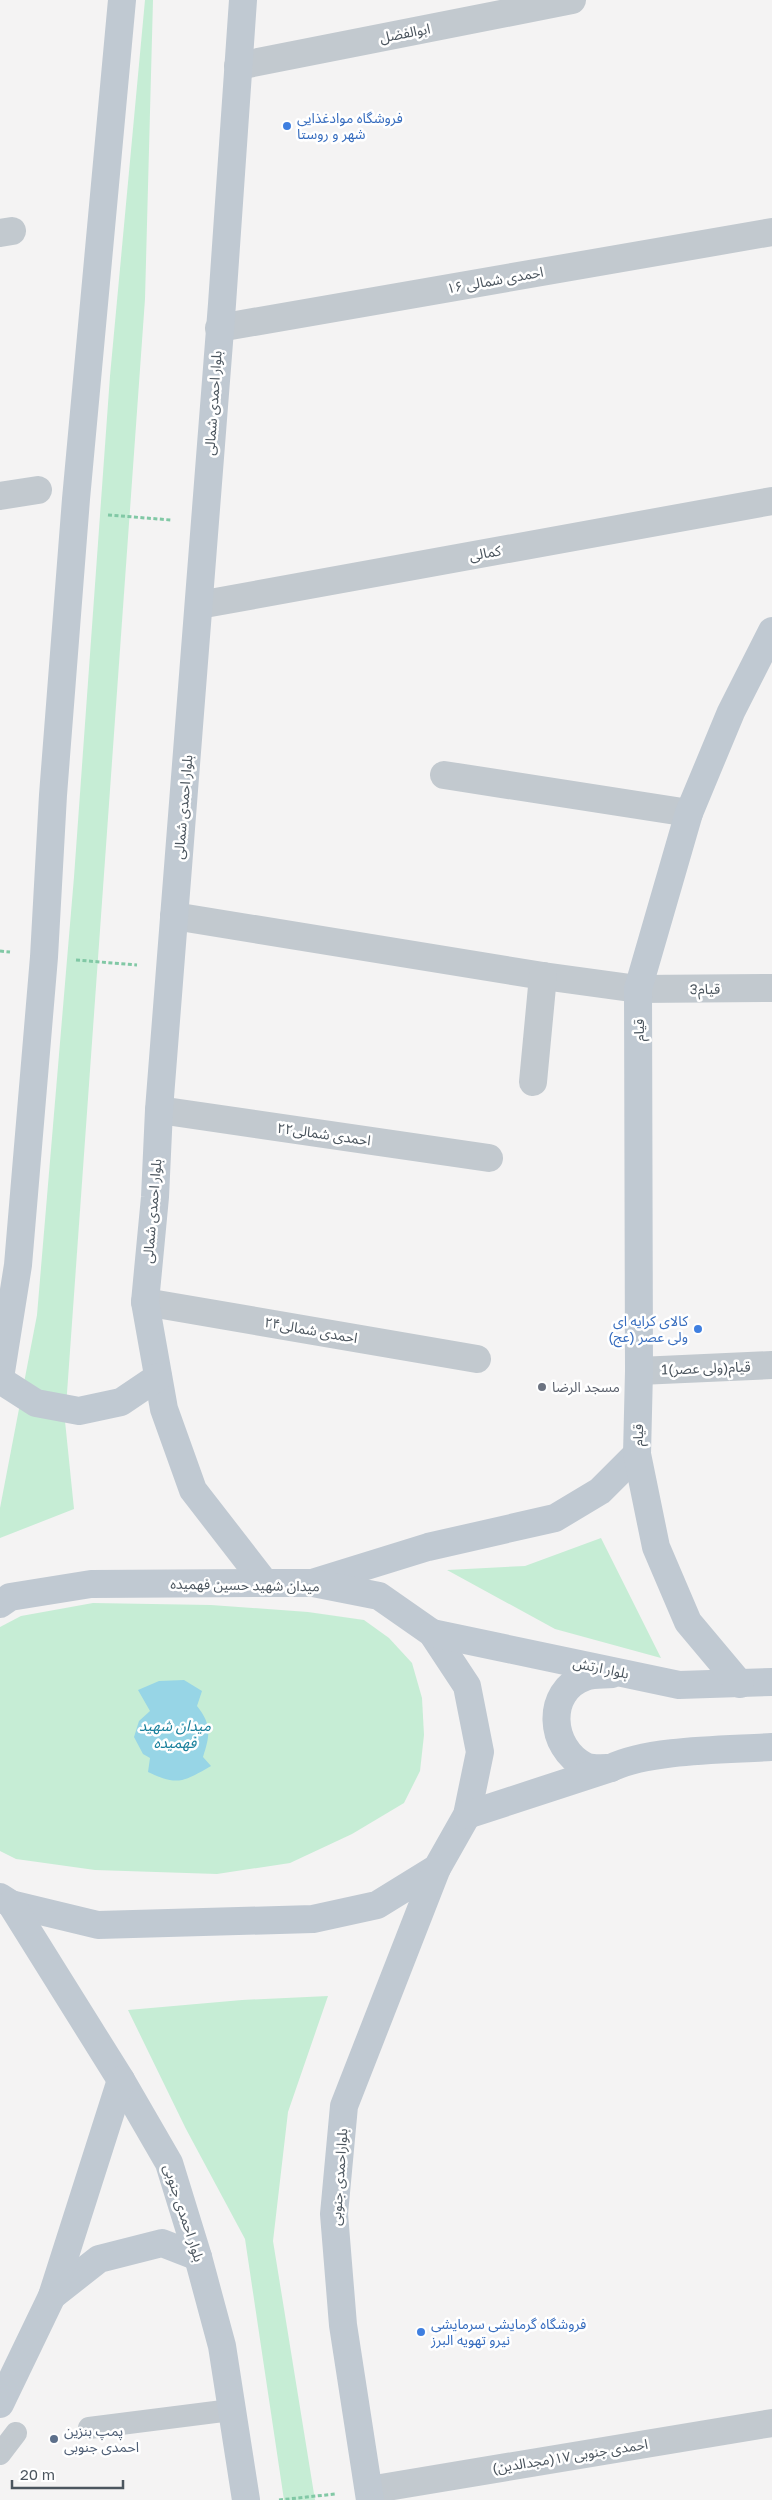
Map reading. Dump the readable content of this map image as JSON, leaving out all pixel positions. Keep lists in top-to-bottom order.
{
  "streets": {
    "main road": [
      "بلوار احمدی شمالی",
      "قیام",
      "میدان شهید حسین فهمیده",
      "بلوار ارتش",
      "بلواراحمدی جنوبی",
      "بلوار احمدی جنوبی"
    ],
    "street": [
      "ابوالفضل",
      "احمدی شمالی ۱۶",
      "کمالی",
      "قیام3",
      "احمدی شمالی۲۲",
      "احمدی شمالی۲۴",
      "قیام(ولی عصر)1",
      "احمدی جنوبی ۱۷(مجدالدین)"
    ]
  },
  "crossings": [
    ["ابوالفضل", "بلوار احمدی شمالی"],
    ["احمدی شمالی ۱۶", "بلوار احمدی شمالی"],
    ["بلوار احمدی شمالی", "کمالی"],
    ["بلوار احمدی شمالی", "قیام3"],
    ["بلوار احمدی شمالی", "احمدی شمالی۲۲"],
    ["بلوار احمدی شمالی", "احمدی شمالی۲۴"],
    ["بلوار احمدی شمالی", "میدان شهید حسین فهمیده"],
    ["قیام3", "قیام"],
    ["قیام", "قیام(ولی عصر)1"],
    ["قیام", "میدان شهید حسین فهمیده"],
    ["قیام", "بلوار ارتش"],
    ["میدان شهید حسین فهمیده", "بلوار ارتش"],
    ["میدان شهید حسین فهمیده", "بلواراحمدی جنوبی"],
    ["میدان شهید حسین فهمیده", "بلوار احمدی جنوبی"],
    ["بلواراحمدی جنوبی", "احمدی جنوبی ۱۷(مجدالدین)"]
  ],
  "water": ["میدان شهید فهمیده"],
  "places": [
    "فروشگاه موادغذایی شهر و روستا",
    "کالای کرایه ای ولی عصر (عج)",
    "مسجد الرضا",
    "فروشگاه گرمایشی سرمایشی نیرو تهویه البرز",
    "پمپ بنزین احمدى جنوبى"
  ],
  "scale_bar": "20 m"
}
